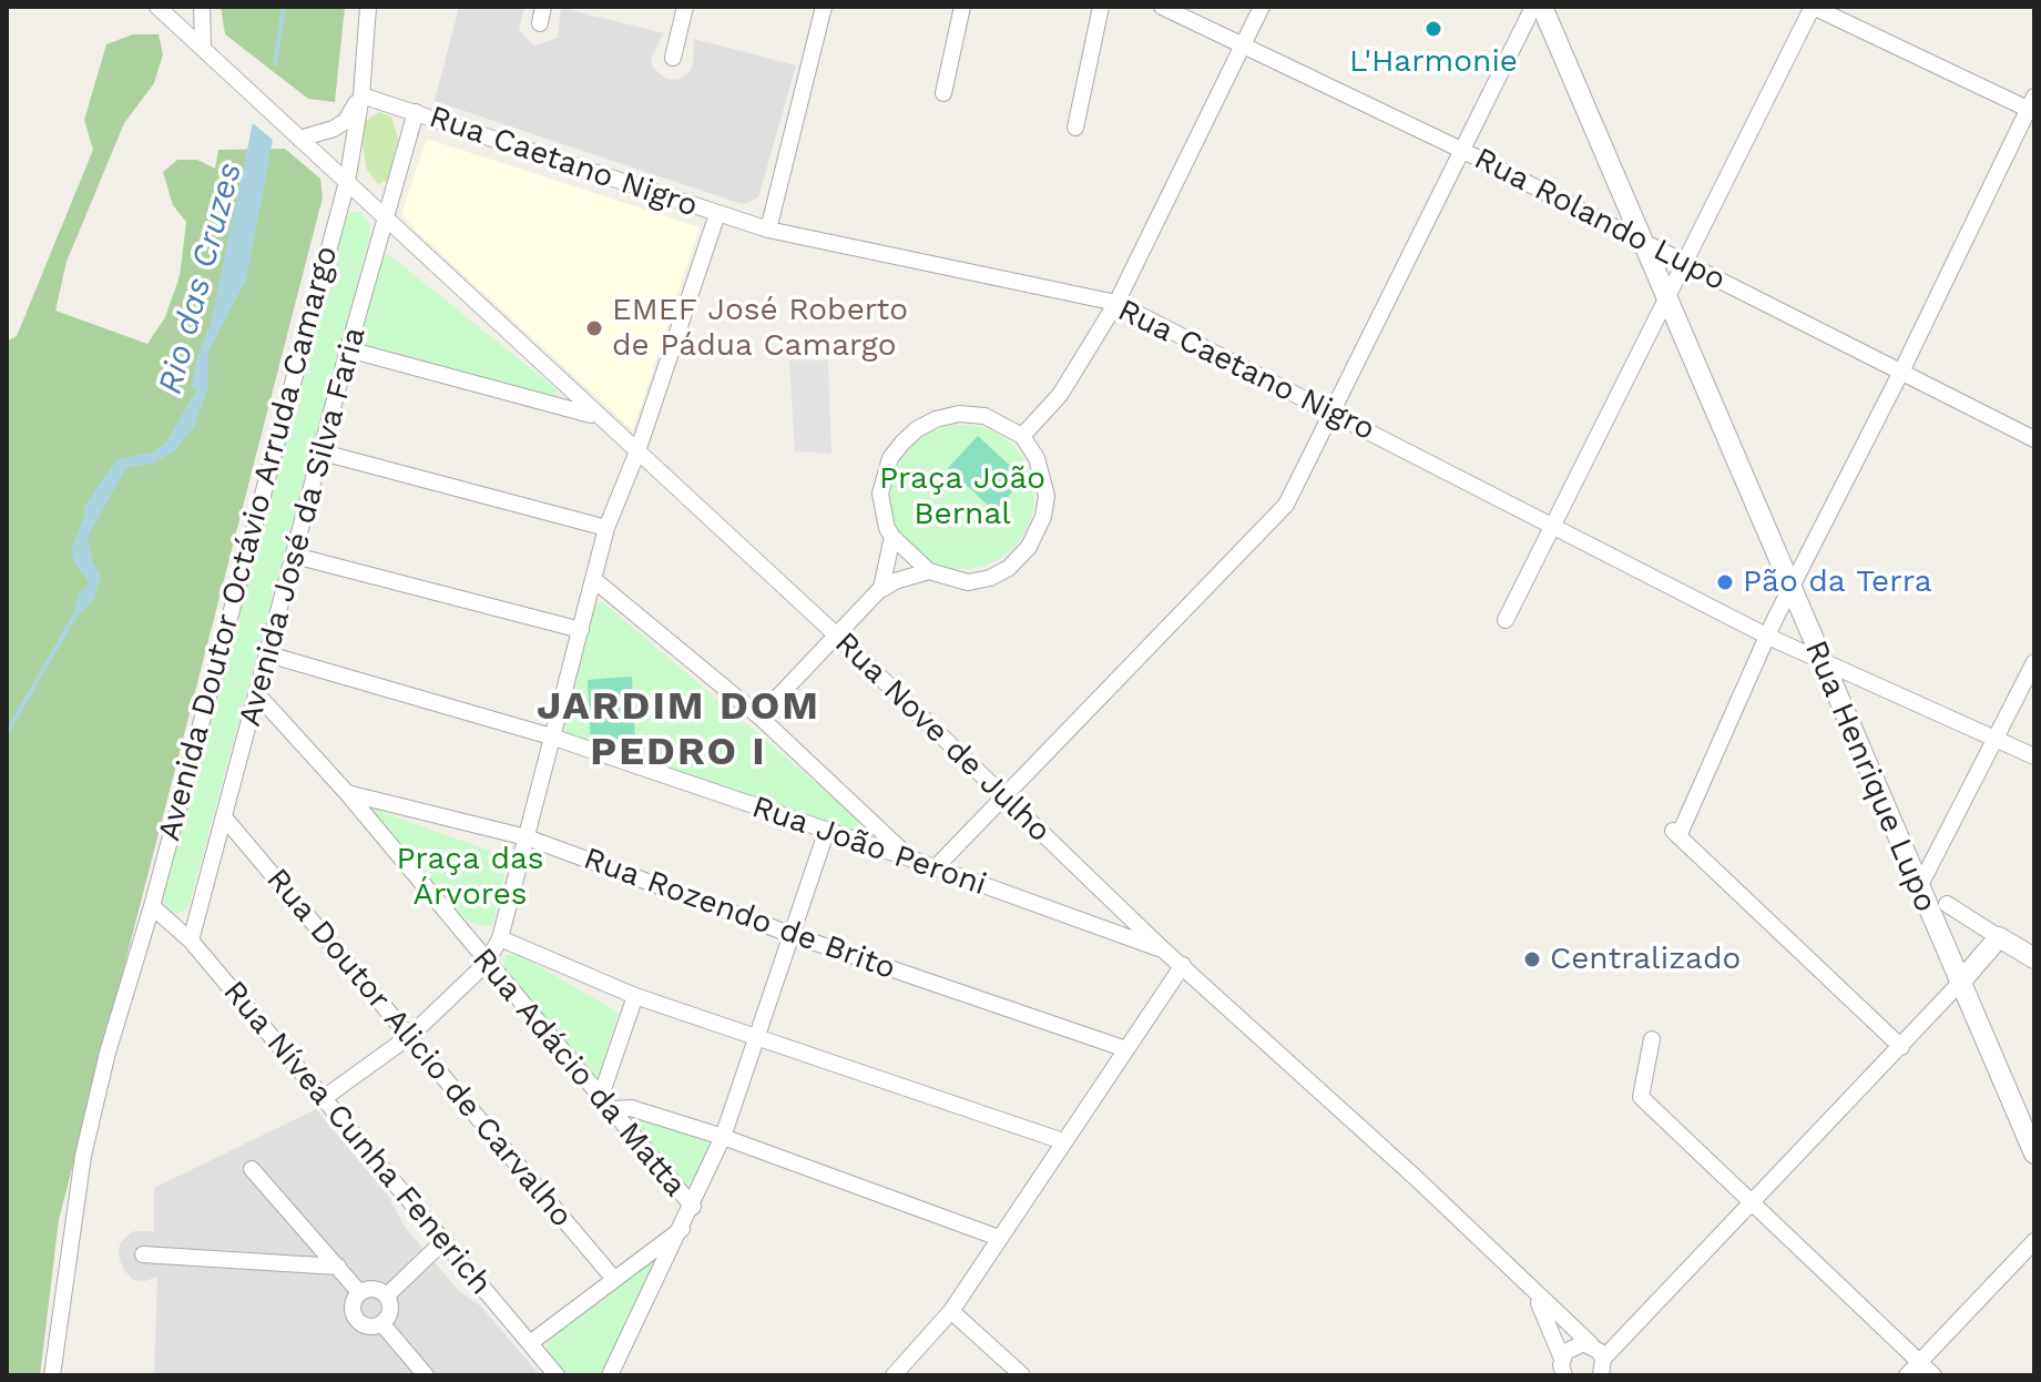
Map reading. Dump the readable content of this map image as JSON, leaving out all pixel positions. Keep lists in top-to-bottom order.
{
  "streets": {
    "street": [
      "Rua Caetano Nigro",
      "Rua Rolando Lupo",
      "Avenida José da Silva Faria",
      "Avenida Doutor Octávio Arruda Camargo",
      "Rua Nove de Julho",
      "Rua Henrique Lupo",
      "Rua João Peroni",
      "Rua Rozendo de Brito",
      "Rua Doutor Alicio de Carvalho",
      "Rua Adácio da Matta",
      "Rua Nívea Cunha Fenerich"
    ]
  },
  "crossings": [
    ["Rua Caetano Nigro", "Avenida José da Silva Faria"],
    ["Rua Caetano Nigro", "Avenida Doutor Octávio Arruda Camargo"],
    ["Rua Caetano Nigro", "Rua Henrique Lupo"],
    ["Rua Rolando Lupo", "Rua Henrique Lupo"],
    ["Avenida José da Silva Faria", "Rua Nove de Julho"],
    ["Avenida José da Silva Faria", "Rua João Peroni"],
    ["Avenida José da Silva Faria", "Rua Doutor Alicio de Carvalho"],
    ["Avenida José da Silva Faria", "Rua Adácio da Matta"],
    ["Avenida José da Silva Faria", "Rua Nívea Cunha Fenerich"],
    ["Avenida Doutor Octávio Arruda Camargo", "Rua Nove de Julho"],
    ["Avenida Doutor Octávio Arruda Camargo", "Rua Nívea Cunha Fenerich"],
    ["Rua Nove de Julho", "Rua João Peroni"],
    ["Rua Rozendo de Brito", "Rua Adácio da Matta"]
  ],
  "districts": ["JARDIM DOM PEDRO I"],
  "water": ["Rio das Cruzes"],
  "parks": ["Praça João Bernal", "Praça das Árvores"],
  "places": [
    "L'Harmonie",
    "EMEF José Roberto de Pádua Camargo",
    "Pão da Terra",
    "Centralizado"
  ]
}
